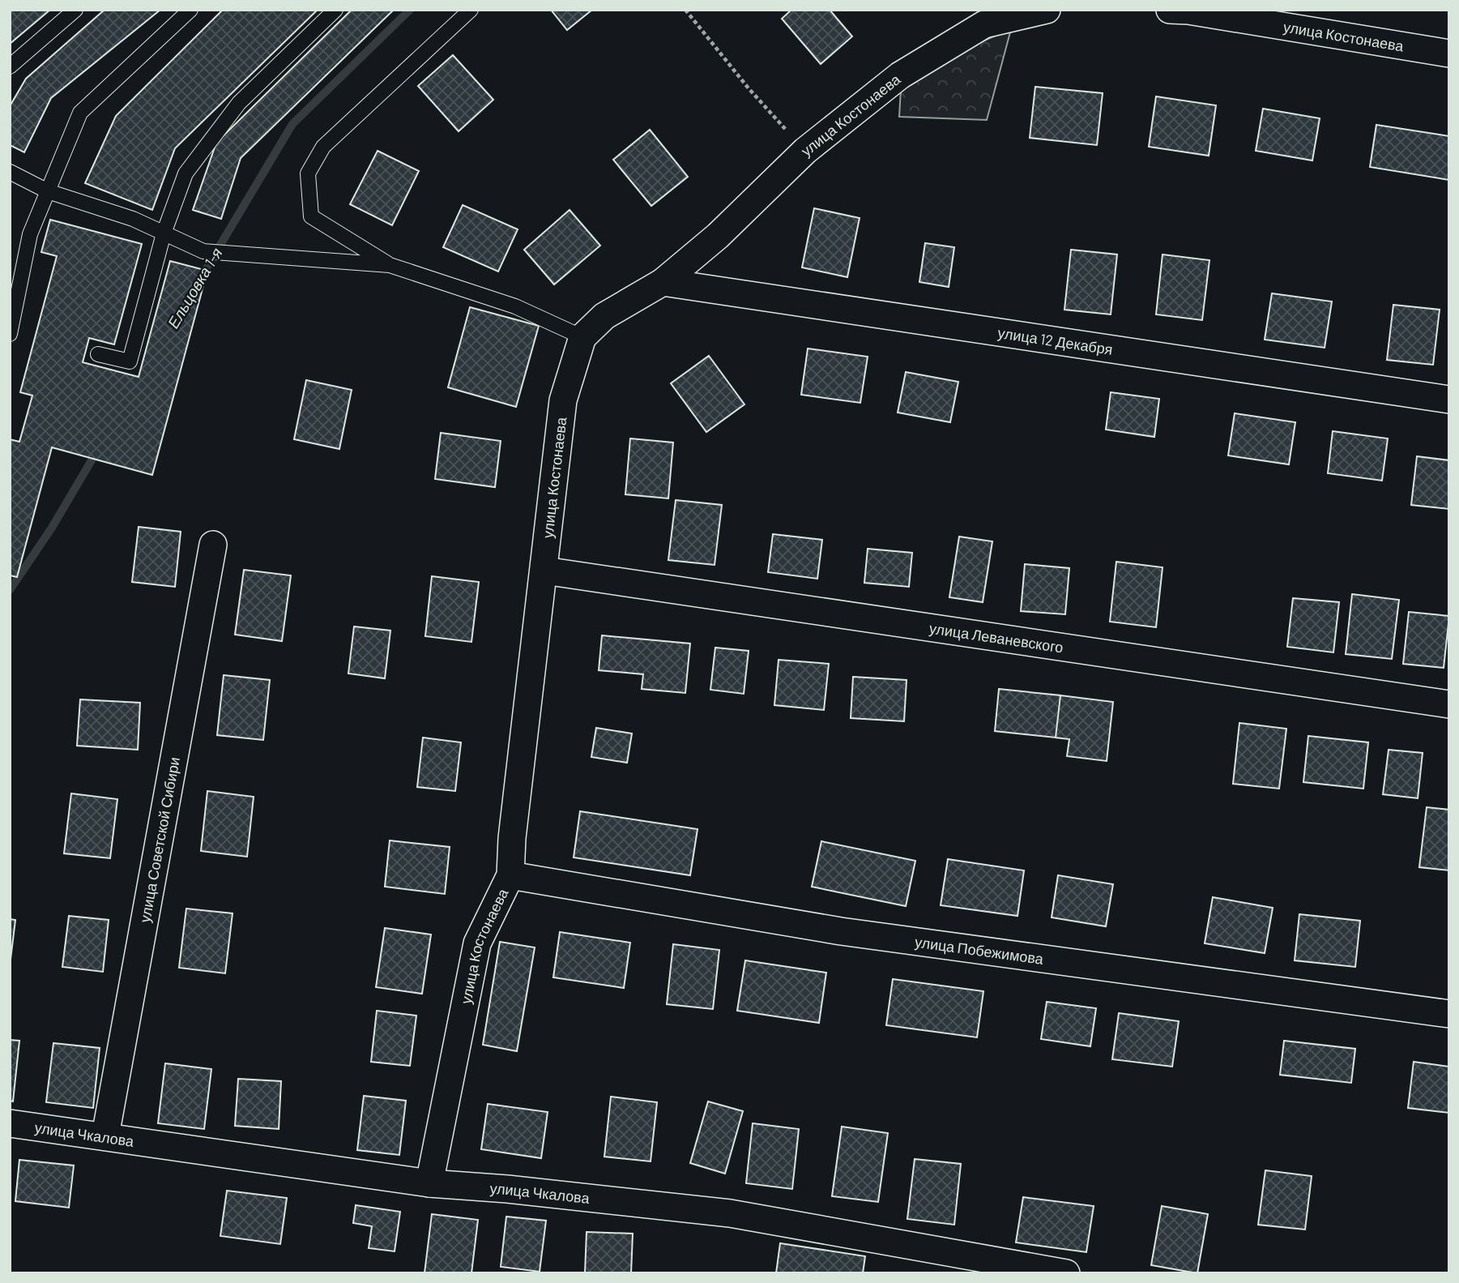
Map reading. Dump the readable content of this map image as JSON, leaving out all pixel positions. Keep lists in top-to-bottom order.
{
  "streets": {
    "street": [
      "улица Костонаева",
      "улица 12 Декабря",
      "улица Леваневского",
      "улица Советской Сибири",
      "улица Побежимова",
      "улица Чкалова"
    ]
  },
  "crossings": [
    ["улица Костонаева", "улица 12 Декабря"],
    ["улица Костонаева", "улица Леваневского"],
    ["улица Костонаева", "улица Побежимова"],
    ["улица Костонаева", "улица Чкалова"],
    ["улица Советской Сибири", "улица Чкалова"]
  ],
  "water": ["Ельцовка 1-я"]
}
